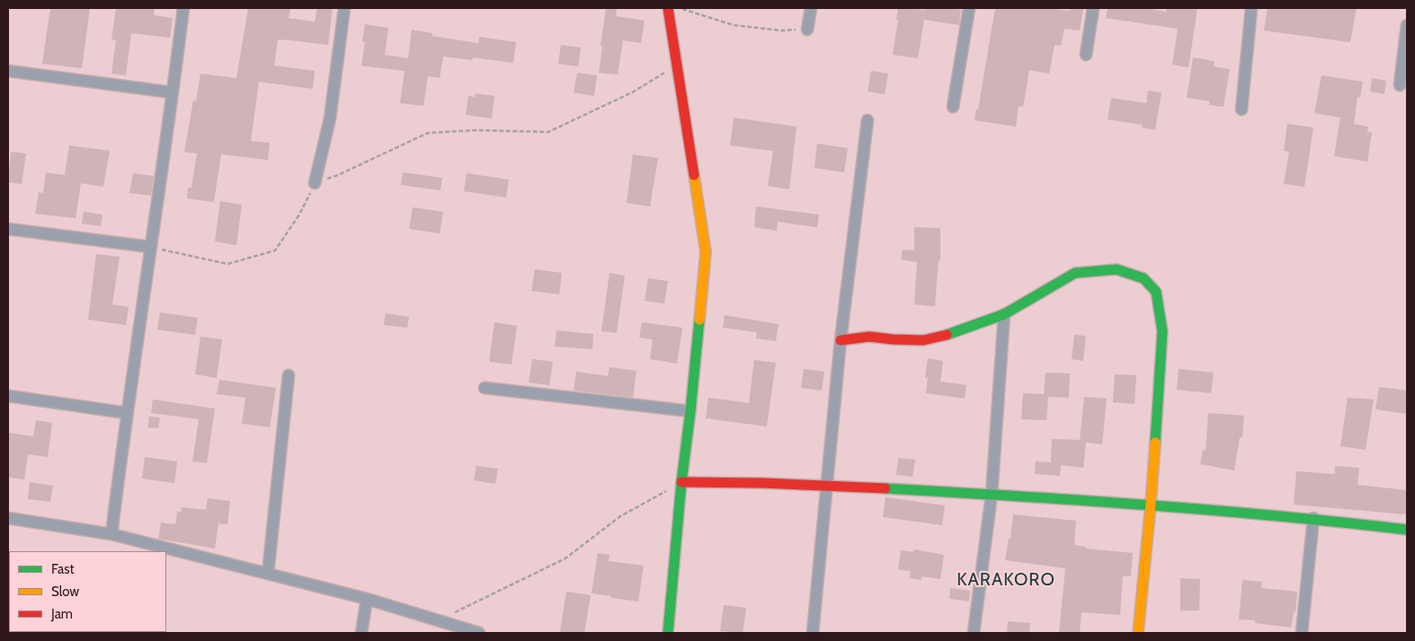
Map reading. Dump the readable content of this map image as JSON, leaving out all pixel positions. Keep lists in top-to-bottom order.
{
  "districts": ["KARAKORO"],
  "legend": ["Fast", "Slow", "Jam"]
}
